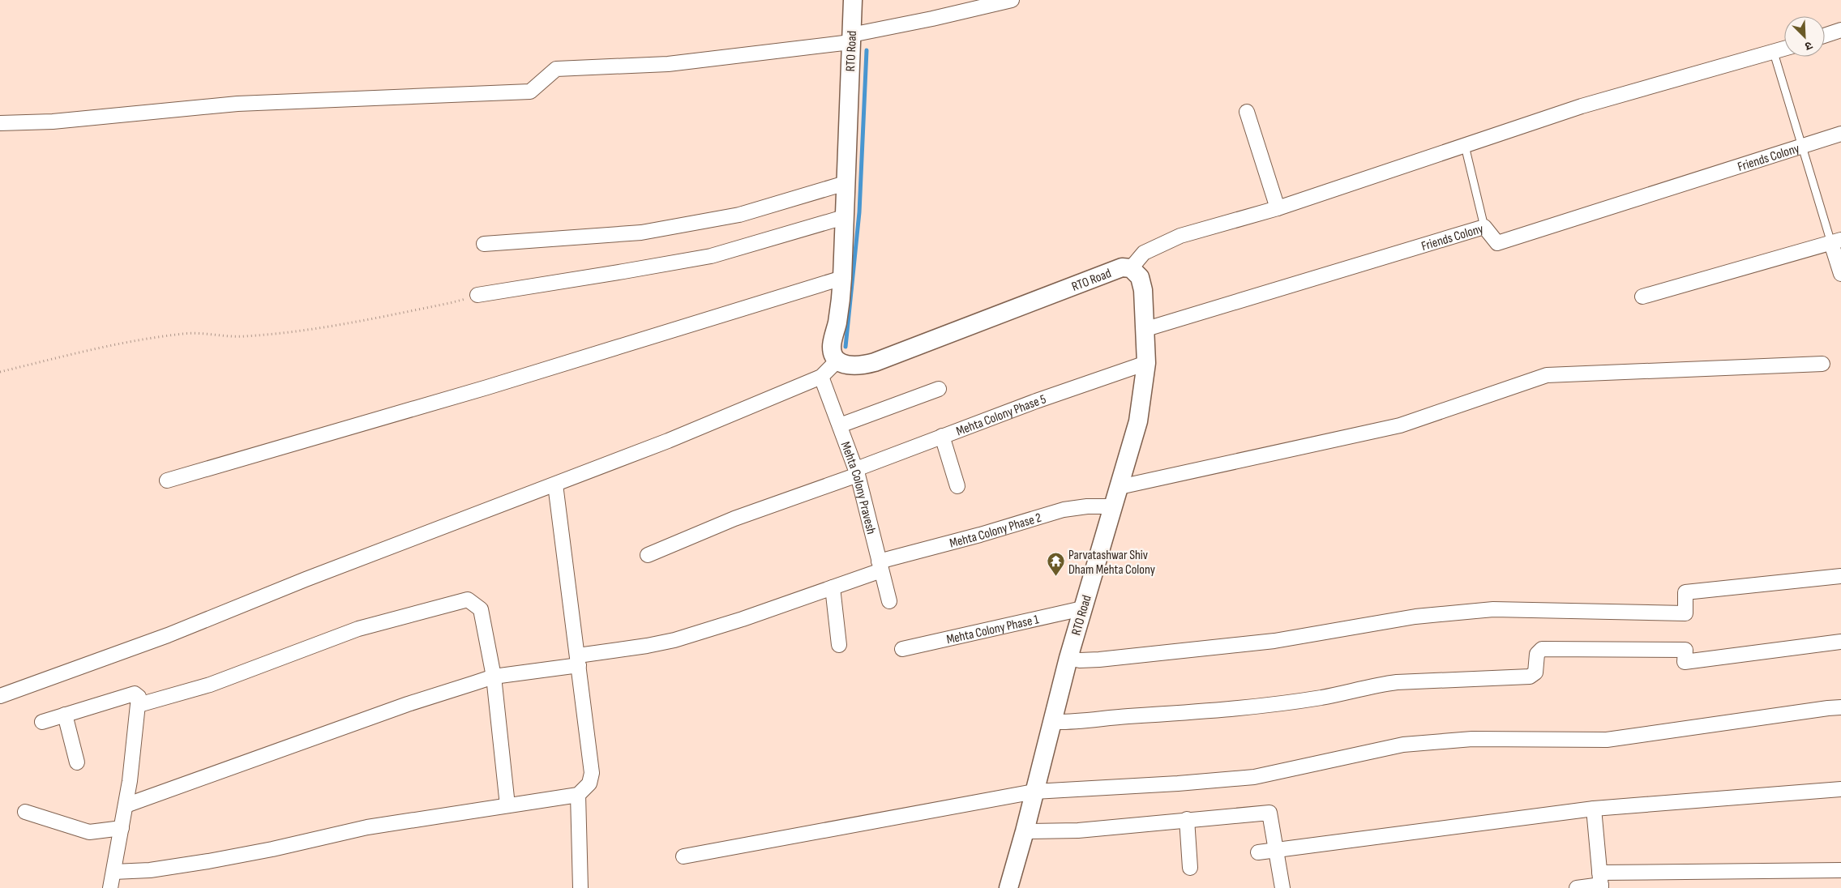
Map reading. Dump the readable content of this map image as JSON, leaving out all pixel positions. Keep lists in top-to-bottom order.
{
  "streets": {
    "street": [
      "RTO Road",
      "Friends Colony",
      "Mehta Colony Phase 5",
      "Mehta Colony Pravesh",
      "Mehta Colony Phase 2",
      "Mehta Colony Phase 1"
    ]
  },
  "crossings": [
    ["RTO Road", "Friends Colony"],
    ["RTO Road", "Mehta Colony Phase 5"],
    ["RTO Road", "Mehta Colony Phase 2"],
    ["RTO Road", "Mehta Colony Phase 1"],
    ["Mehta Colony Phase 5", "Mehta Colony Pravesh"],
    ["Mehta Colony Pravesh", "Mehta Colony Phase 2"]
  ],
  "places": {
    "temple": ["Parvatashwar Shiv Dham Mehta Colony"]
  },
  "north": "bottom right"
}
